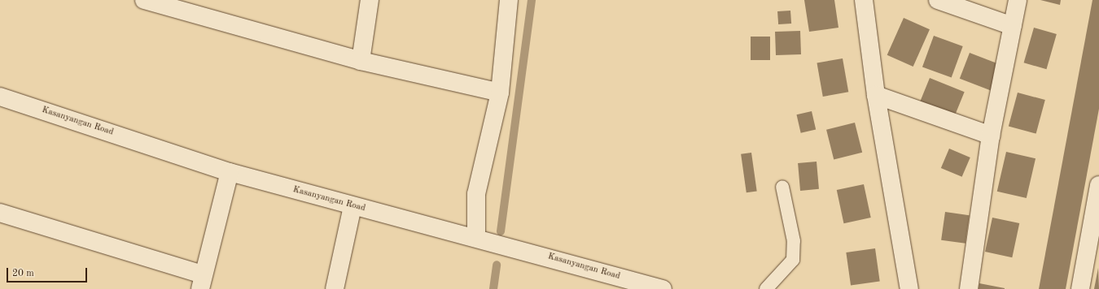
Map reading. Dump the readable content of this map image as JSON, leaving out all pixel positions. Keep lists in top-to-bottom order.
{
  "streets": {
    "street": ["Kasanyangan Road"]
  },
  "scale_bar": "20 m"
}
